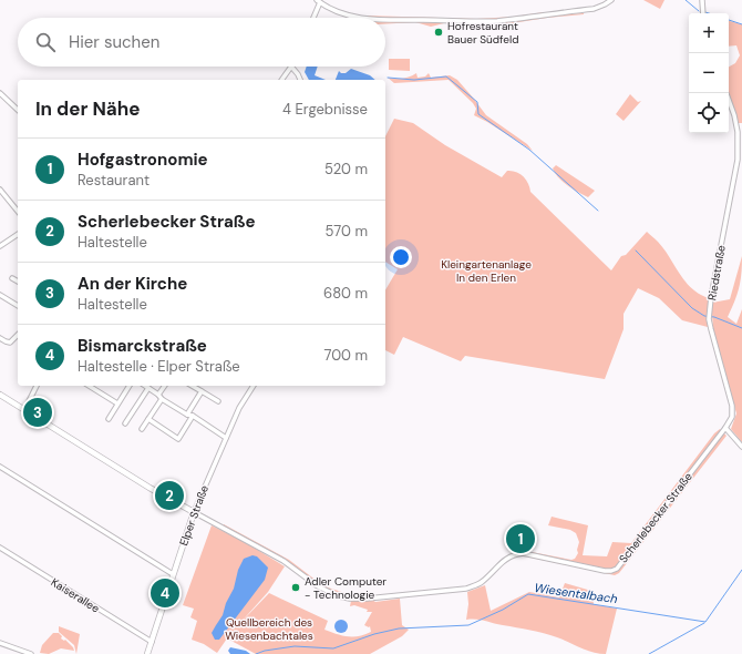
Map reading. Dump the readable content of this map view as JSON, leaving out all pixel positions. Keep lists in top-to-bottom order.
{
  "streets": {
    "street": [
      "Riedstraße",
      "Elper Straße",
      "Scherlebecker Straße",
      "Kaiserallee"
    ]
  },
  "crossings": [
    ["Riedstraße", "Scherlebecker Straße"],
    ["Elper Straße", "Scherlebecker Straße"],
    ["Elper Straße", "Kaiserallee"]
  ],
  "water": ["Wiesentalbach"],
  "parks": ["Kleingartenanlage In den Erlen", "Quellbereich des Wiesenbachtales"],
  "places": ["Hofrestaurant Bauer Südfeld", "Adler Computer - Technologie"],
  "page": {
    "map_buttons": ["+", "−"],
    "search": "Hier suchen",
    "heading": ["In der Nähe", "4 Ergebnisse"],
    "list": [
      {
        "mark": "1",
        "name": "Hofgastronomie",
        "note": "Restaurant",
        "value": "520 m"
      },
      {
        "mark": "2",
        "name": "Scherlebecker Straße",
        "note": "Haltestelle",
        "value": "570 m"
      },
      {
        "mark": "3",
        "name": "An der Kirche",
        "note": "Haltestelle",
        "value": "680 m"
      },
      {
        "mark": "4",
        "name": "Bismarckstraße",
        "note": "Haltestelle · Elper Straße",
        "value": "700 m"
      }
    ],
    "pins": [
      "3",
      "2",
      "1",
      "4"
    ]
  }
}
